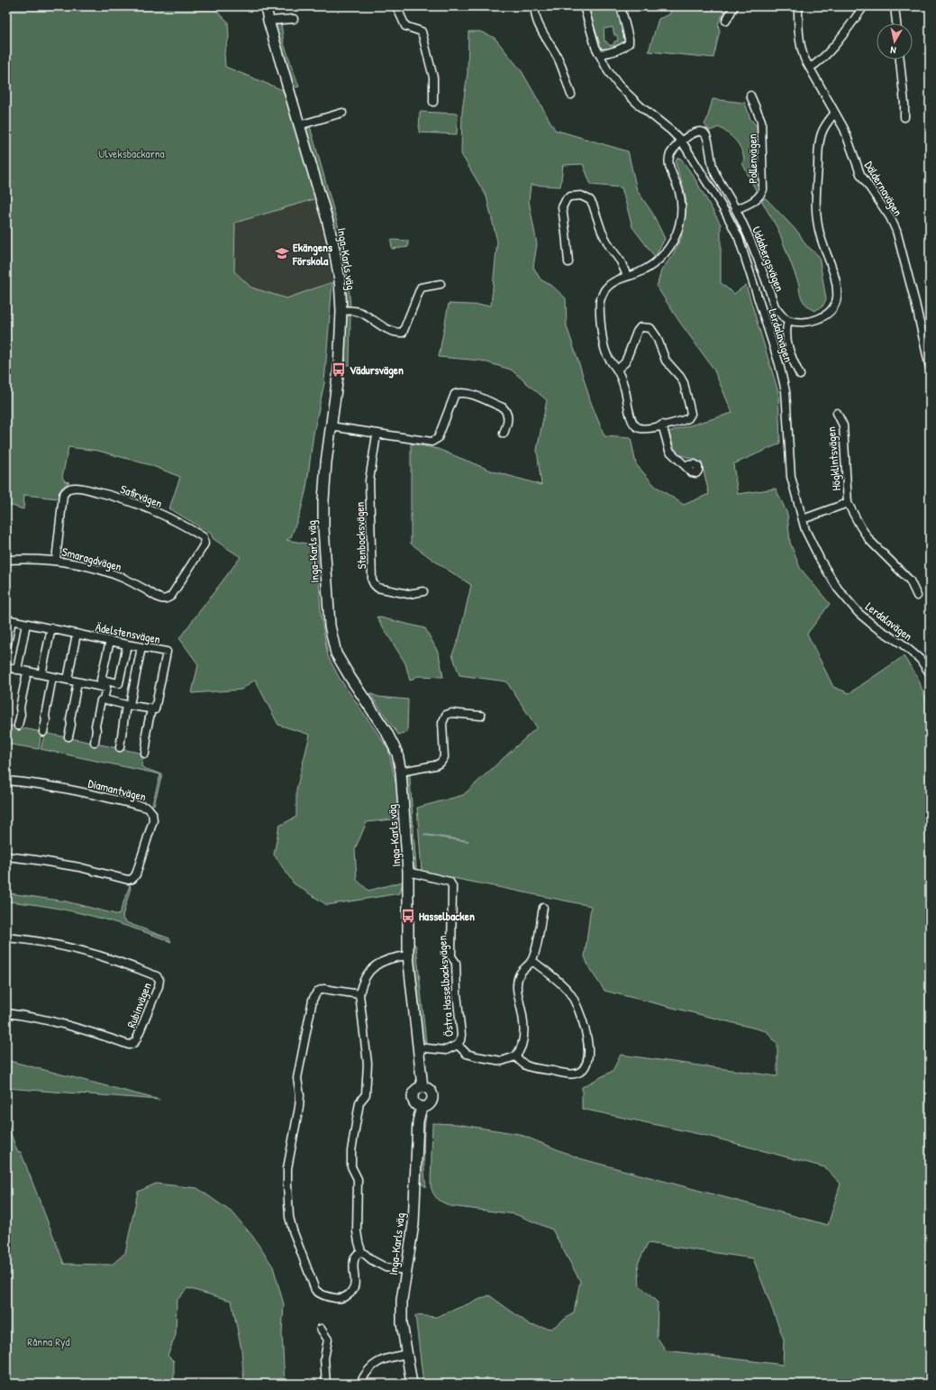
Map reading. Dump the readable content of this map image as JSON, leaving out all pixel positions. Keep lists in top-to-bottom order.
{
  "streets": {
    "street": [
      "Pollenvägen",
      "Däldernavägen",
      "Inga-Karls väg",
      "Uddabergsvägen",
      "Lerdalavägen",
      "Högklintsvägen",
      "Safirvägen",
      "Stenbocksvägen",
      "Smaragdvägen",
      "Ädelstensvägen",
      "Diamantvägen",
      "Östra Hasselbacksvägen",
      "Rubinvägen"
    ]
  },
  "crossings": [
    ["Pollenvägen", "Uddabergsvägen"],
    ["Inga-Karls väg", "Östra Hasselbacksvägen"],
    ["Uddabergsvägen", "Lerdalavägen"],
    ["Lerdalavägen", "Högklintsvägen"],
    ["Safirvägen", "Smaragdvägen"]
  ],
  "parks": ["Ulveksbackarna", "Rånna Ryd"],
  "places": {
    "school or university": ["Ekängens Förskola"],
    "bus stop": ["Vädursvägen", "Hasselbacken"]
  },
  "north": "bottom"
}
